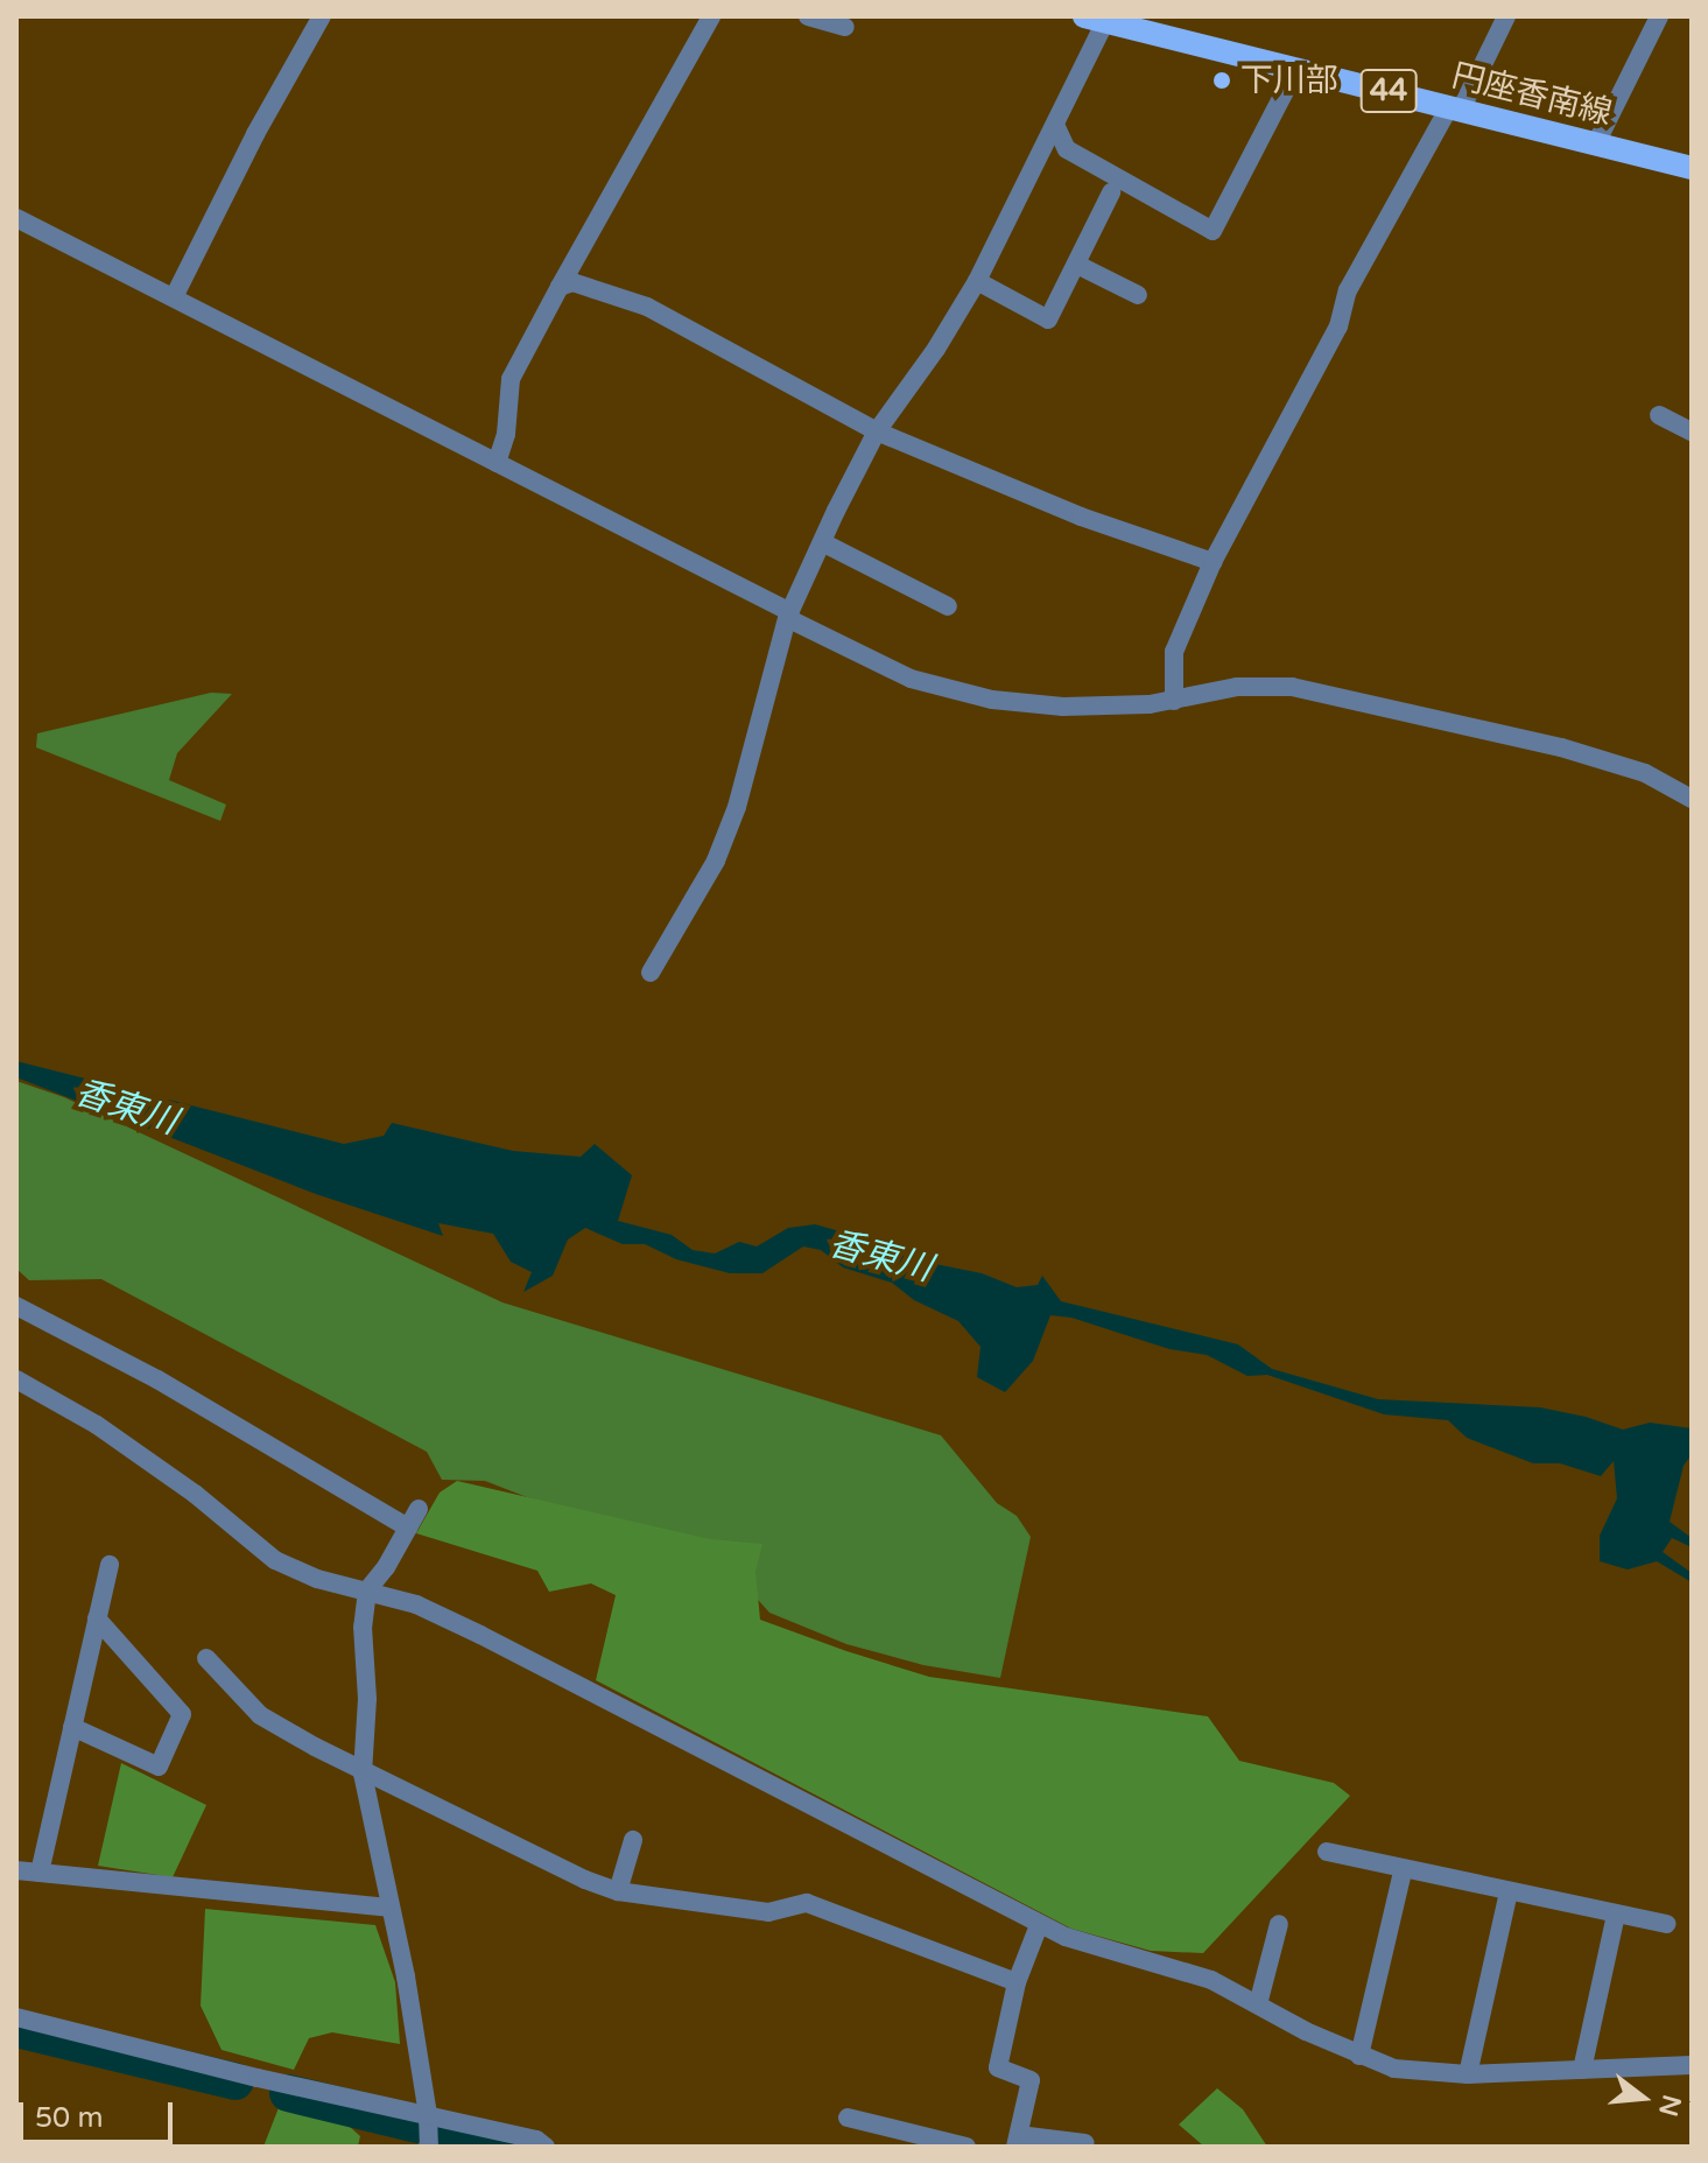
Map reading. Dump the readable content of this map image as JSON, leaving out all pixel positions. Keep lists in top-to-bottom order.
{
  "streets": {
    "main road": ["44", "円座香南線"]
  },
  "water": ["香東川"],
  "places": ["下川部"],
  "scale_bar": "50 m",
  "north": "right"
}
